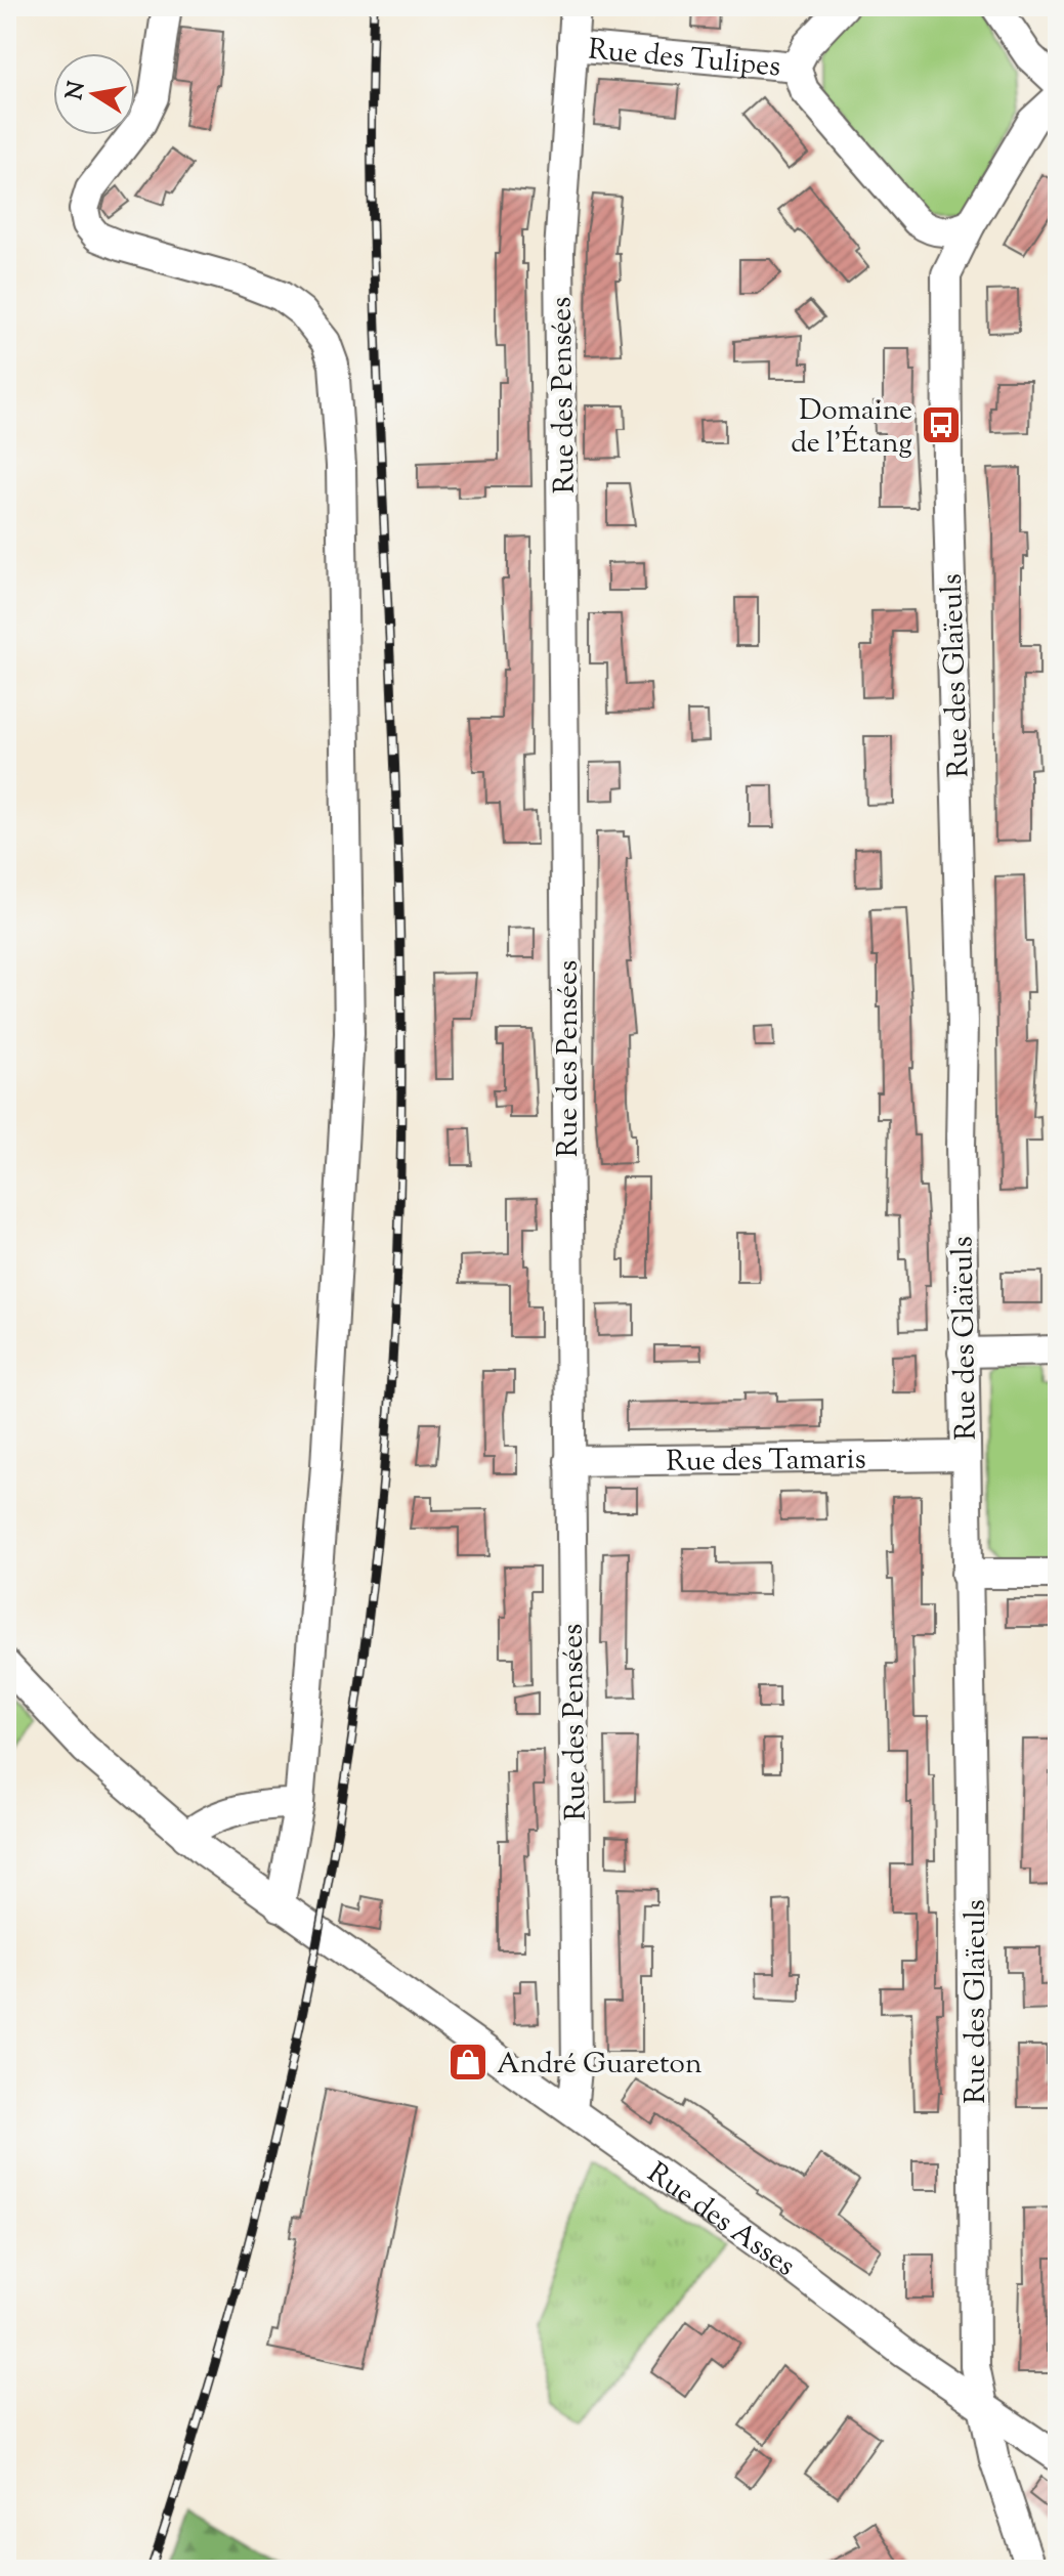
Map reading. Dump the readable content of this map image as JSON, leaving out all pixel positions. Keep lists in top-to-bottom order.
{
  "streets": {
    "street": [
      "Rue des Tulipes",
      "Rue des Pensées",
      "Rue des Glaïeuls",
      "Rue des Tamaris",
      "Rue des Asses"
    ]
  },
  "crossings": [
    ["Rue des Tulipes", "Rue des Pensées"],
    ["Rue des Tulipes", "Rue des Glaïeuls"],
    ["Rue des Pensées", "Rue des Tamaris"],
    ["Rue des Pensées", "Rue des Asses"],
    ["Rue des Glaïeuls", "Rue des Tamaris"],
    ["Rue des Glaïeuls", "Rue des Asses"]
  ],
  "places": {
    "bus stop": ["Domaine de l'Étang"],
    "shop": ["André Guareton"]
  },
  "north": "left"
}
